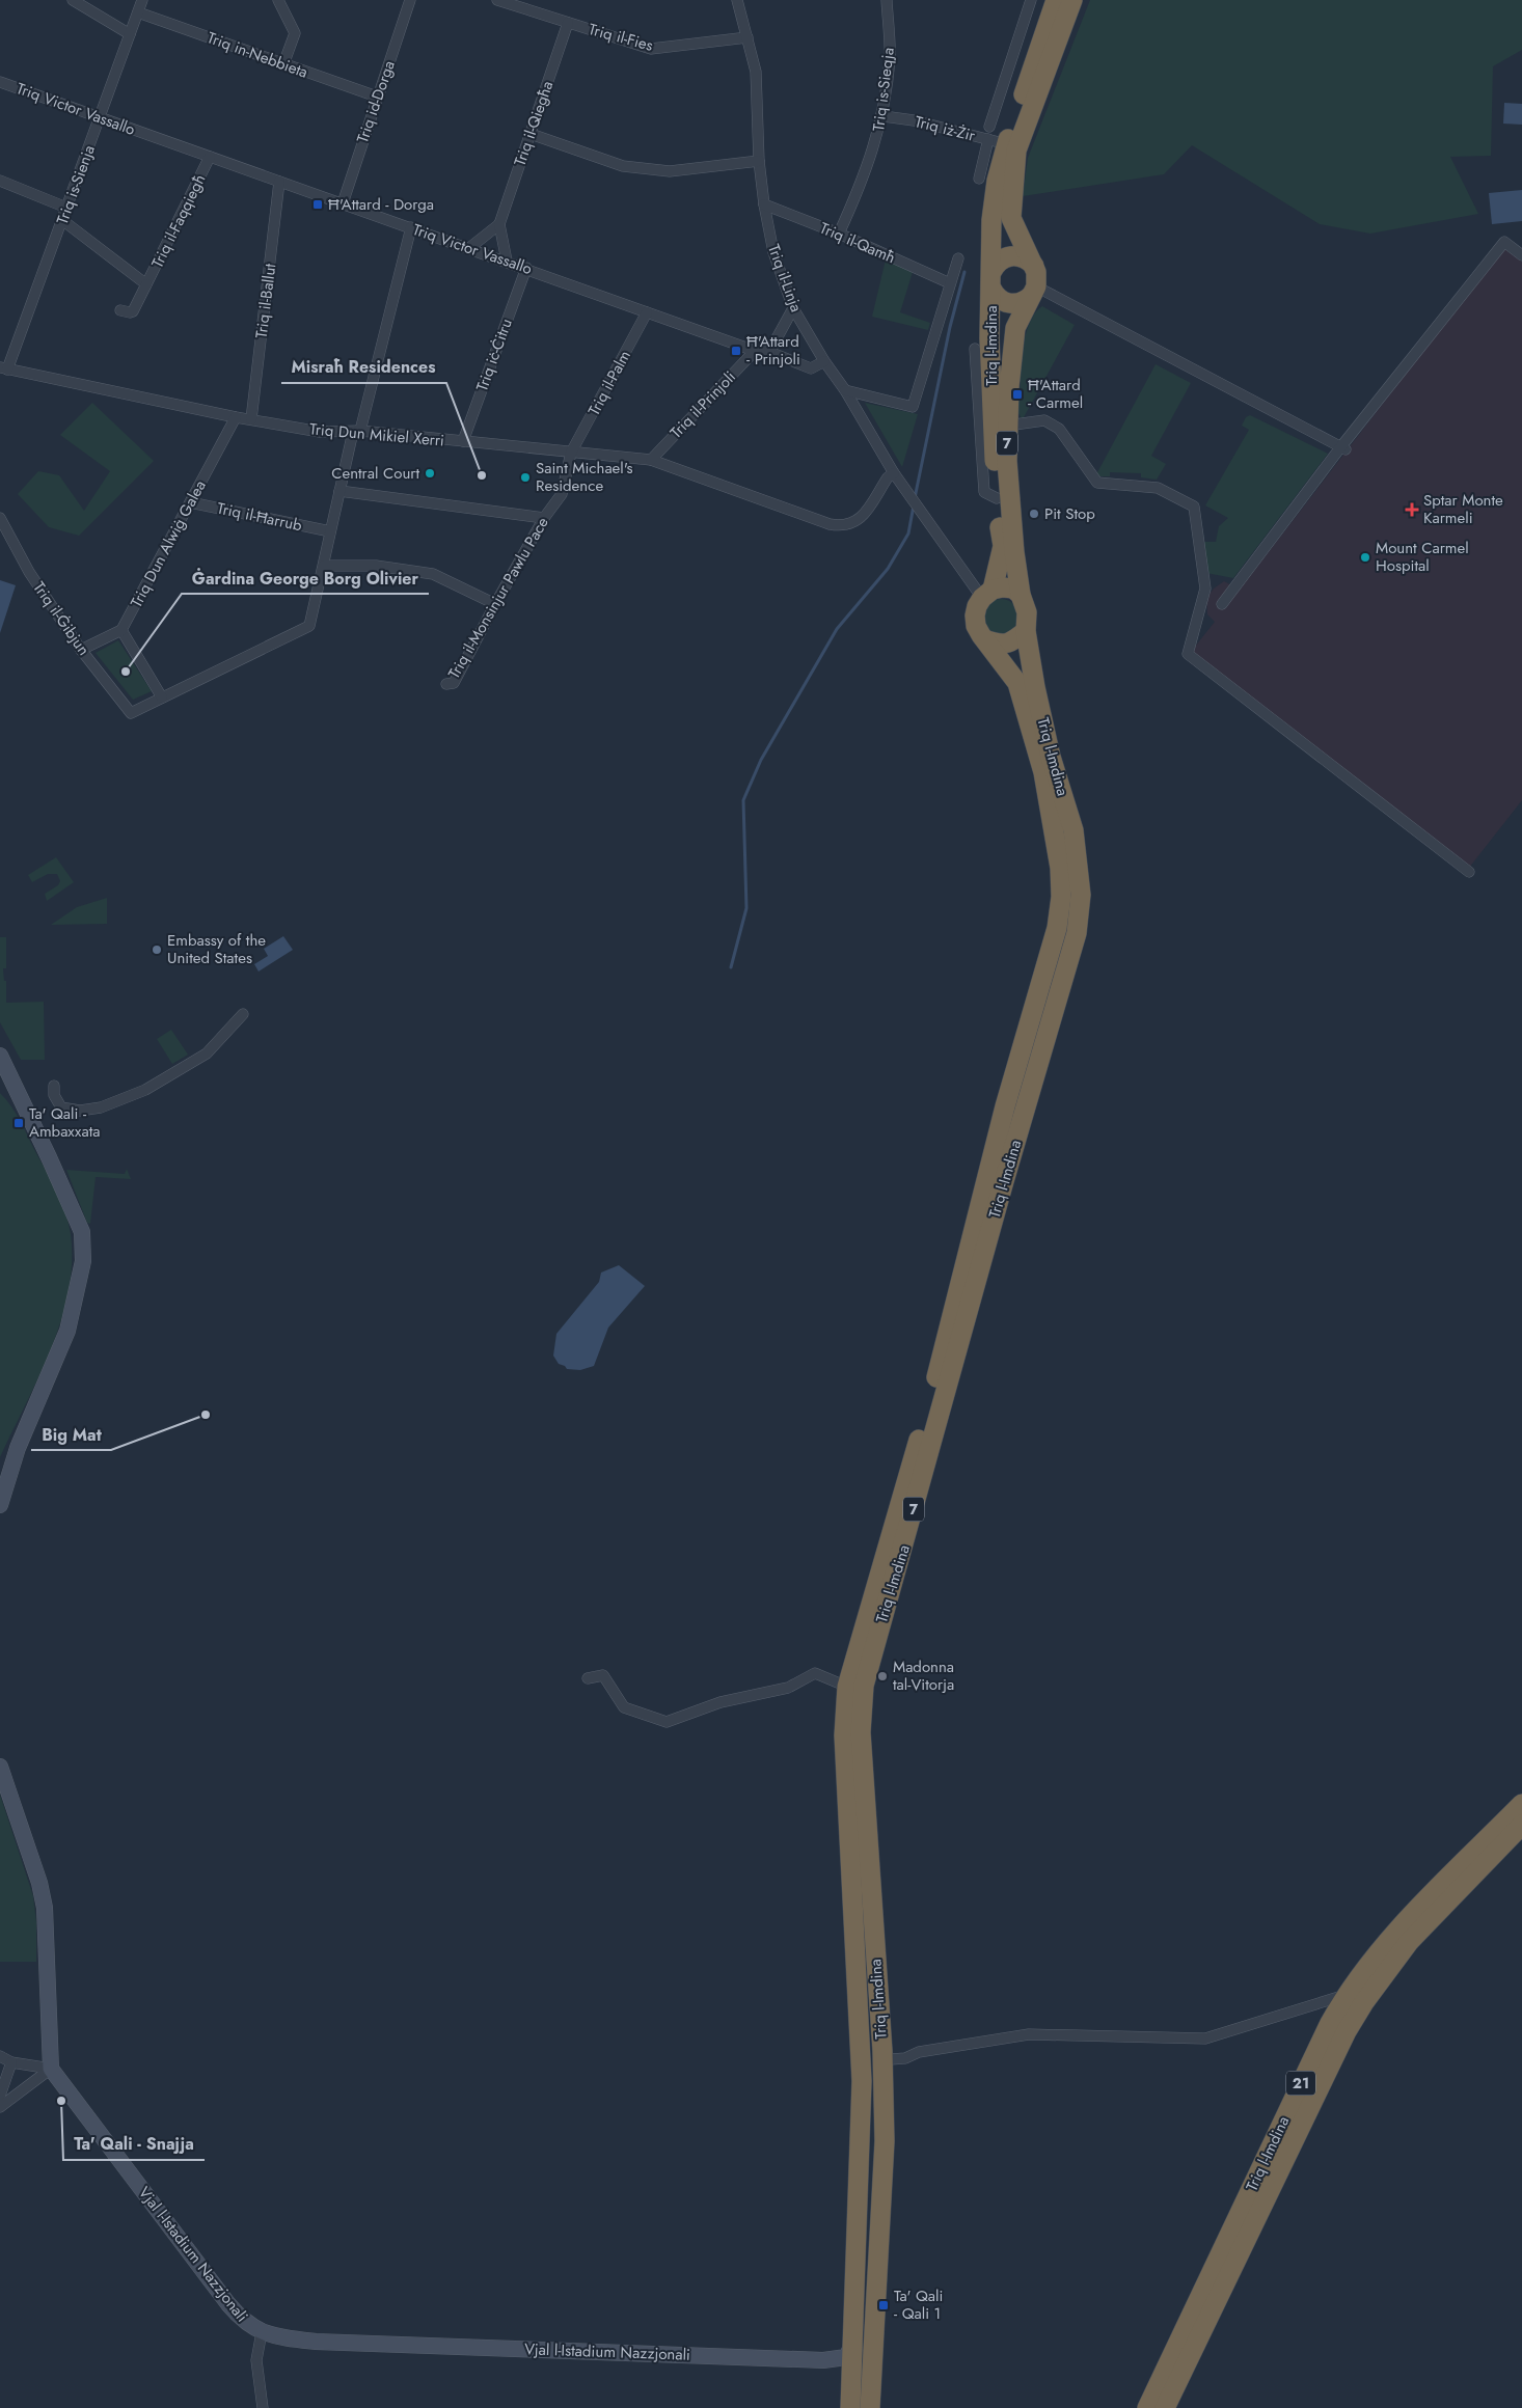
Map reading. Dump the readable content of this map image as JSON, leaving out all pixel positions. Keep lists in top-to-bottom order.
{
  "streets": {
    "highway": ["Triq l-Imdina", "7", "21"],
    "main road": ["Vjal l-Istadium Nazzjonali"],
    "street": [
      "Triq il-Fies",
      "Triq in-Nebbieta",
      "Triq is-Sieqja",
      "Triq id-Dorga",
      "Triq Victor Vassallo",
      "Triq il-Qiegħa",
      "Triq iż-Żir",
      "Triq is-Sienja",
      "Triq il-Faqqiegħ",
      "Triq il-Qamħ",
      "Triq il-Linja",
      "Triq il-Ballut",
      "Triq iċ-Ċitru",
      "Triq il-Palm",
      "Triq il-Prinjoli",
      "Triq Dun Mikiel Xerri",
      "Triq il-Ħarrub",
      "Triq Dun Alwiġ Galea",
      "Triq il-Monsinjur Pawlu Pace",
      "Triq il-Ġibjun"
    ]
  },
  "crossings": [
    ["Triq il-Fies", "Triq il-Qiegħa"],
    ["Triq il-Fies", "Triq il-Linja"],
    ["Triq in-Nebbieta", "Triq id-Dorga"],
    ["Triq in-Nebbieta", "Triq is-Sienja"],
    ["Triq is-Sieqja", "Triq iż-Żir"],
    ["Triq is-Sieqja", "Triq il-Qamħ"],
    ["Triq id-Dorga", "Triq Victor Vassallo"],
    ["Triq Victor Vassallo", "Triq is-Sienja"],
    ["Triq Victor Vassallo", "Triq il-Faqqiegħ"],
    ["Triq Victor Vassallo", "Triq il-Linja"],
    ["Triq Victor Vassallo", "Triq il-Ballut"],
    ["Triq Victor Vassallo", "Triq iċ-Ċitru"],
    ["Triq Victor Vassallo", "Triq il-Palm"],
    ["Triq Victor Vassallo", "Triq il-Prinjoli"],
    ["Triq iż-Żir", "Triq l-Imdina"],
    ["Triq is-Sienja", "Triq il-Faqqiegħ"],
    ["Triq is-Sienja", "Triq Dun Mikiel Xerri"],
    ["Triq il-Qamħ", "Triq il-Linja"],
    ["Triq il-Linja", "Triq l-Imdina"],
    ["Triq il-Linja", "Triq Dun Mikiel Xerri"],
    ["Triq il-Ballut", "Triq Dun Mikiel Xerri"],
    ["Triq iċ-Ċitru", "Triq Dun Mikiel Xerri"],
    ["Triq il-Palm", "Triq Dun Mikiel Xerri"],
    ["Triq il-Palm", "Triq il-Monsinjur Pawlu Pace"],
    ["Triq il-Prinjoli", "Triq Dun Mikiel Xerri"],
    ["Triq Dun Mikiel Xerri", "Triq Dun Alwiġ Galea"],
    ["Triq Dun Mikiel Xerri", "Triq il-Monsinjur Pawlu Pace"],
    ["Triq il-Ħarrub", "Triq Dun Alwiġ Galea"]
  ],
  "places": {
    "transit": [
      "Ħ'Attard - Dorga",
      "Ħ'Attard - Prinjoli",
      "Ħ'Attard - Carmel",
      "Ta' Qali - Ambaxxata",
      "Ta' Qali - Qali 1"
    ],
    "other": [
      "Central Court",
      "Misraħ Residences",
      "Saint Michael's Residence",
      "Pit Stop",
      "Mount Carmel Hospital",
      "Ġardina George Borg Olivier",
      "Embassy of the United States",
      "Big Mat",
      "Madonna tal-Vitorja",
      "Ta' Qali - Snajja"
    ],
    "health": ["Sptar Monte Karmeli"]
  }
}
